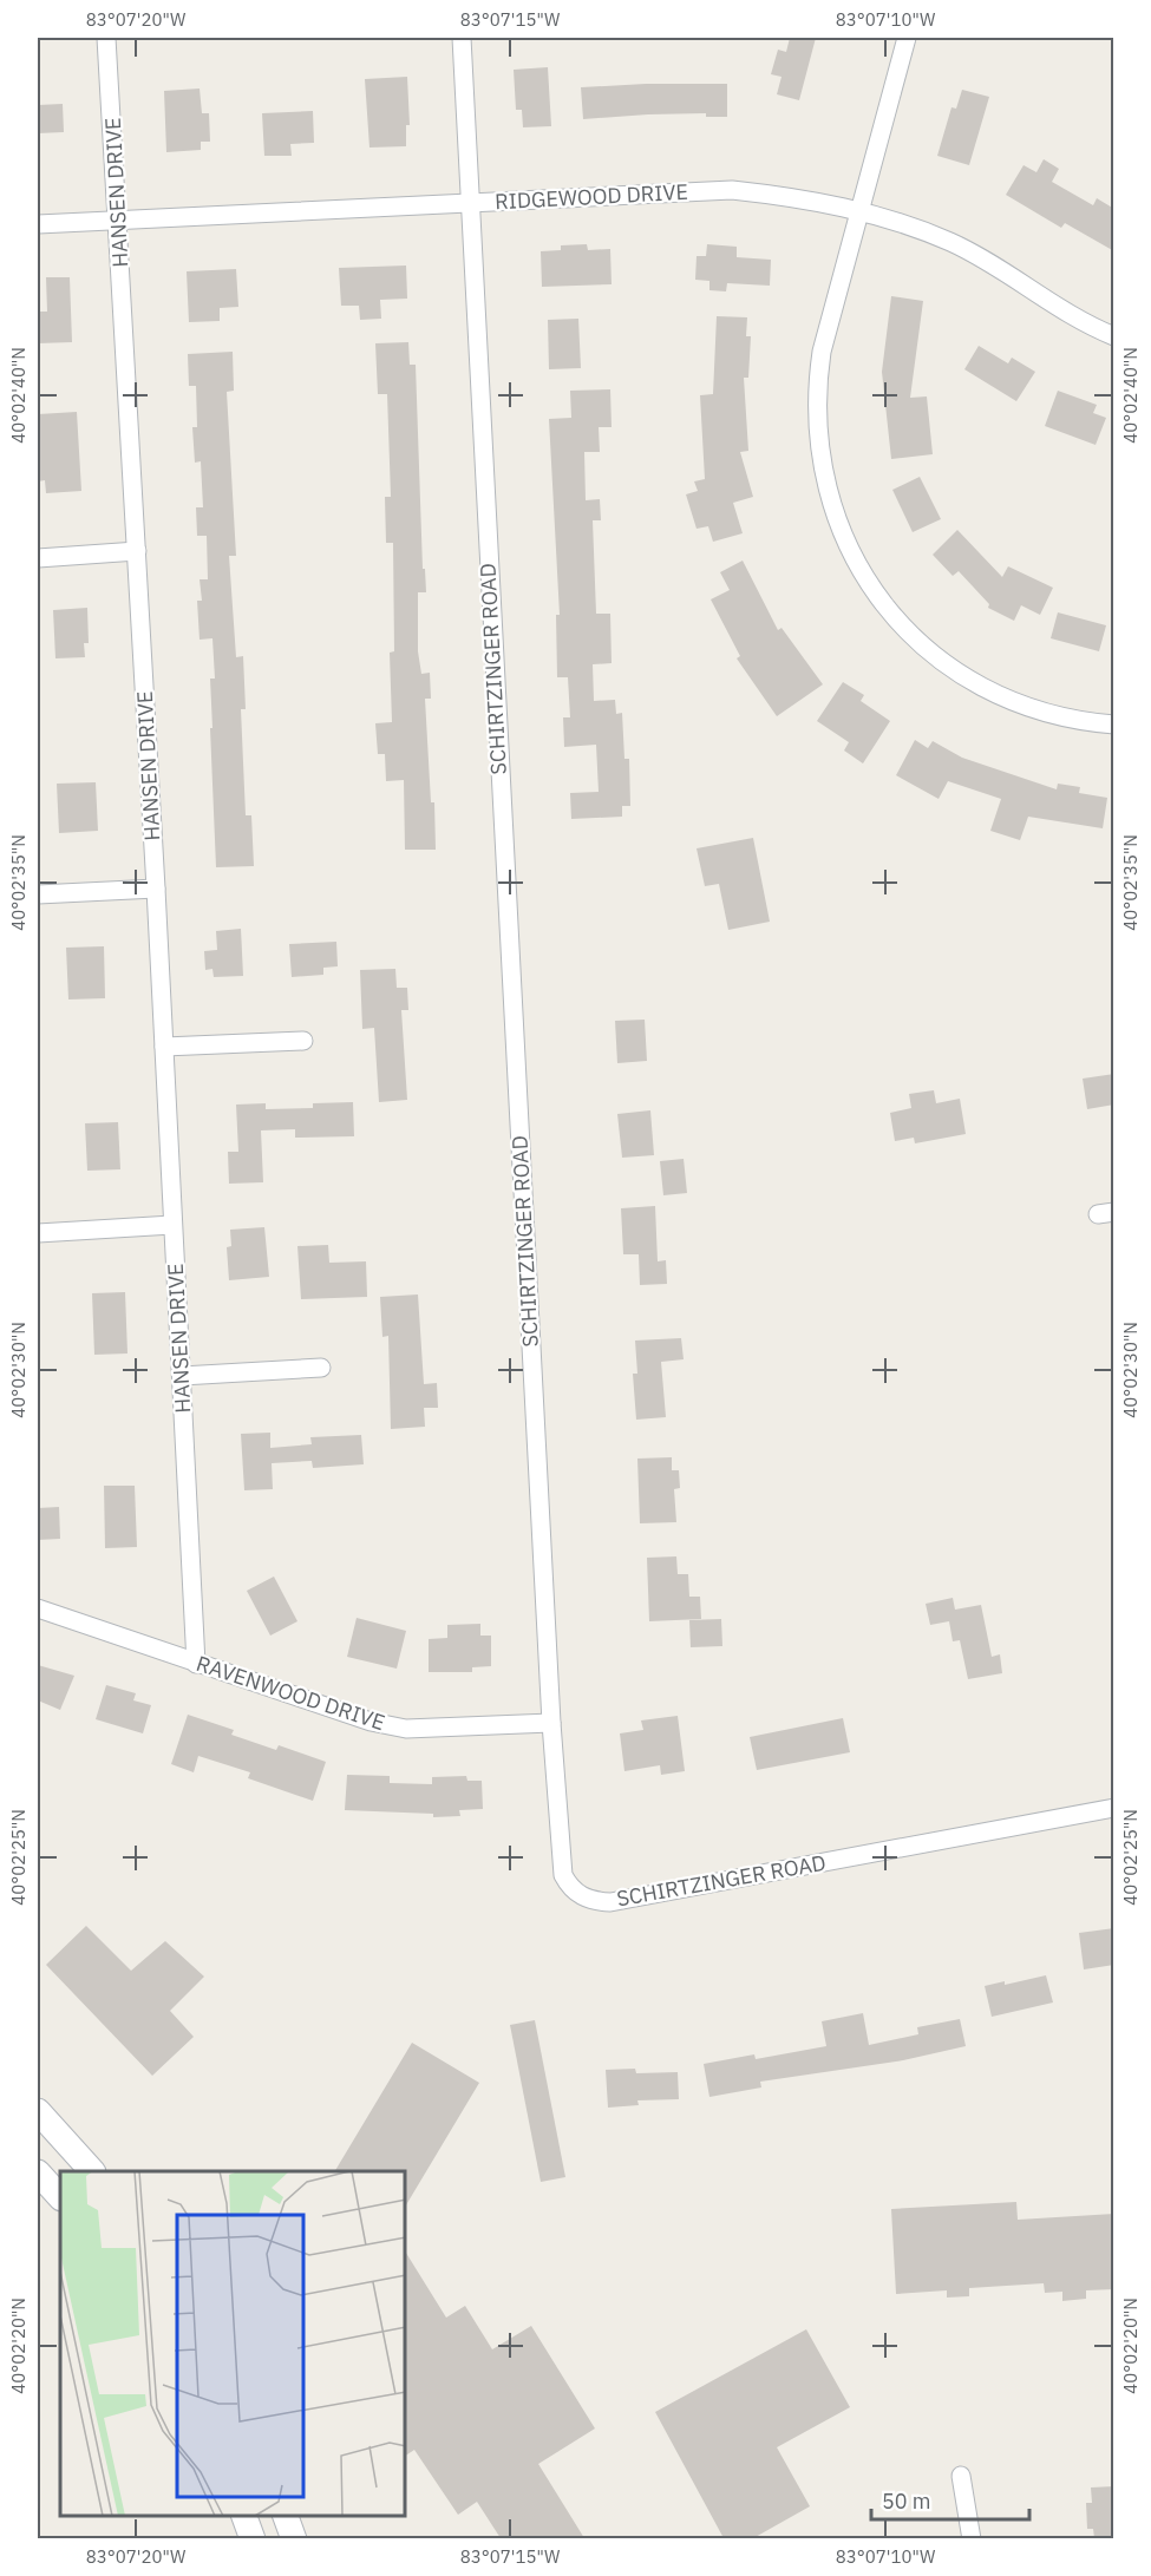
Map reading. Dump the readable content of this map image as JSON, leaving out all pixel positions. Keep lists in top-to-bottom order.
{
  "streets": {
    "street": [
      "HANSEN DRIVE",
      "RIDGEWOOD DRIVE",
      "SCHIRTZINGER ROAD",
      "RAVENWOOD DRIVE"
    ]
  },
  "crossings": [
    ["HANSEN DRIVE", "RIDGEWOOD DRIVE"],
    ["HANSEN DRIVE", "RAVENWOOD DRIVE"],
    ["RIDGEWOOD DRIVE", "SCHIRTZINGER ROAD"],
    ["SCHIRTZINGER ROAD", "RAVENWOOD DRIVE"]
  ],
  "scale_bar": "50 m",
  "coordinates": [
    "83°07'20\"W",
    "83°07'15\"W",
    "83°07'10\"W",
    "40°02'40\"N",
    "40°02'35\"N",
    "40°02'30\"N",
    "40°02'25\"N",
    "40°02'20\"N"
  ]
}
